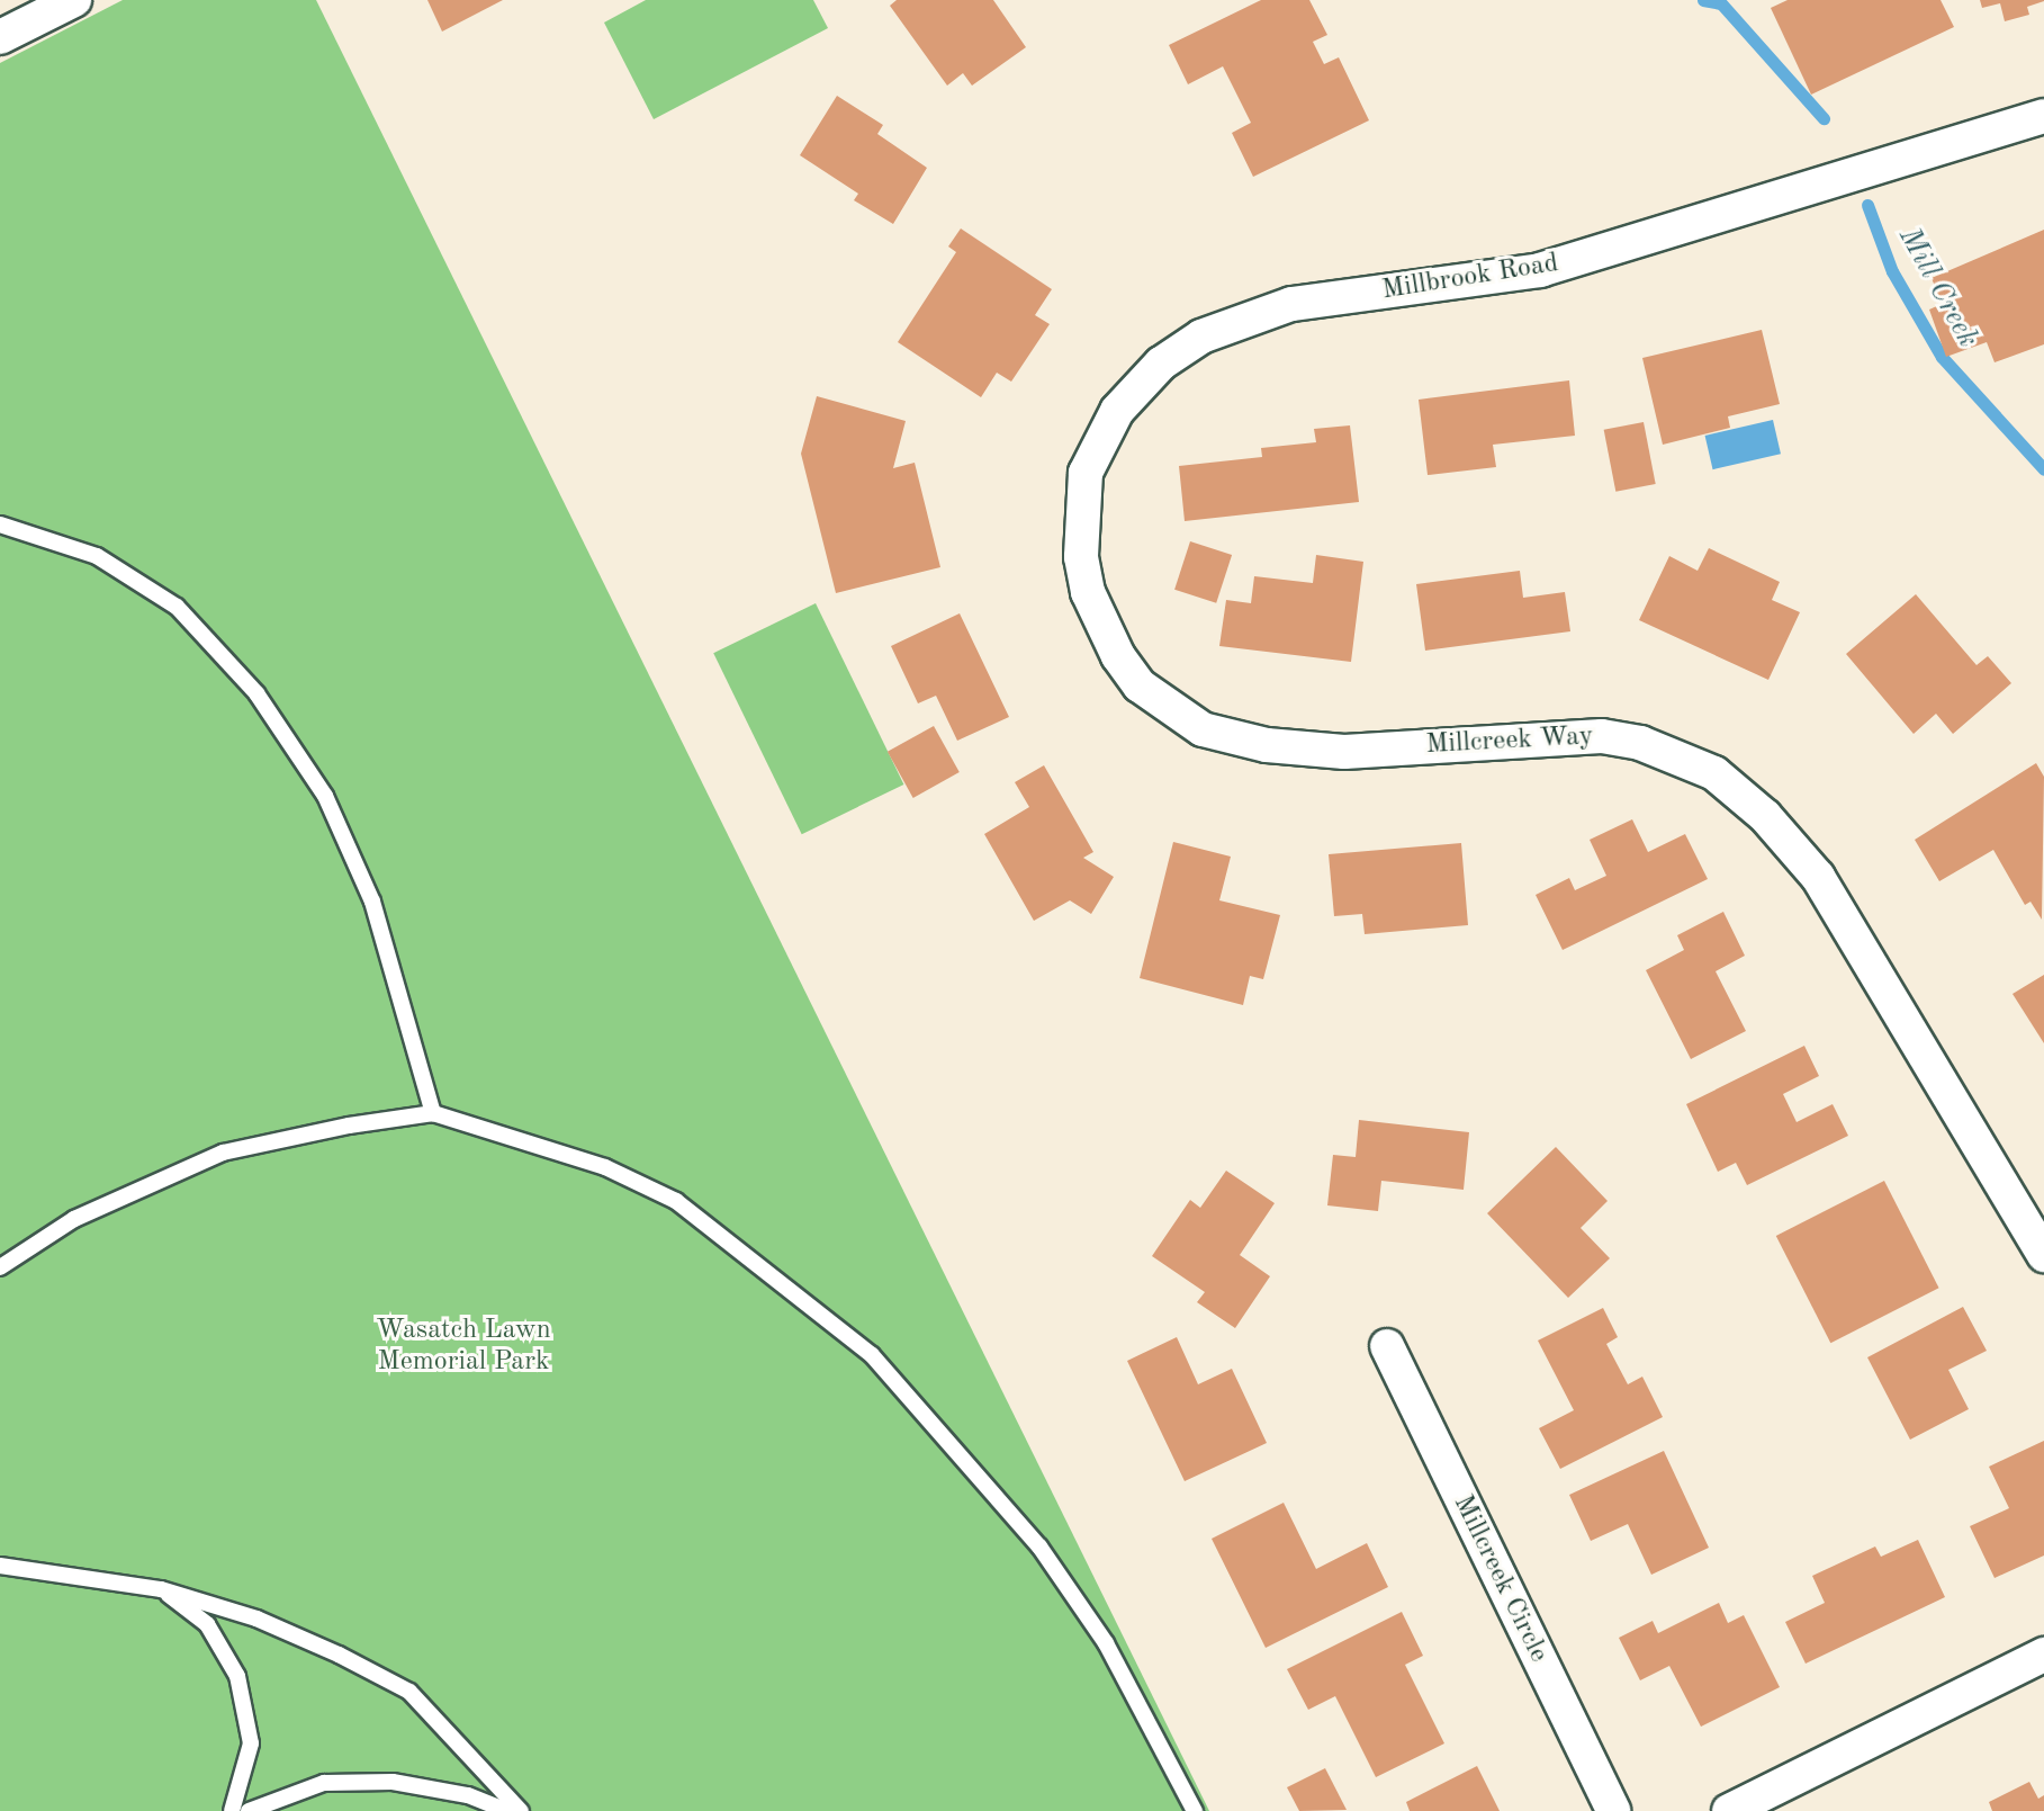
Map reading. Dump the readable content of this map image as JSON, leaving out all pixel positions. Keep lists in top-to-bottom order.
{
  "streets": {
    "street": ["Millbrook Road", "Millcreek Way", "Millcreek Circle"]
  },
  "crossings": [
    ["Millbrook Road", "Millcreek Way"]
  ],
  "water": ["Mill Creek"],
  "parks": ["Wasatch Lawn Memorial Park"]
}
